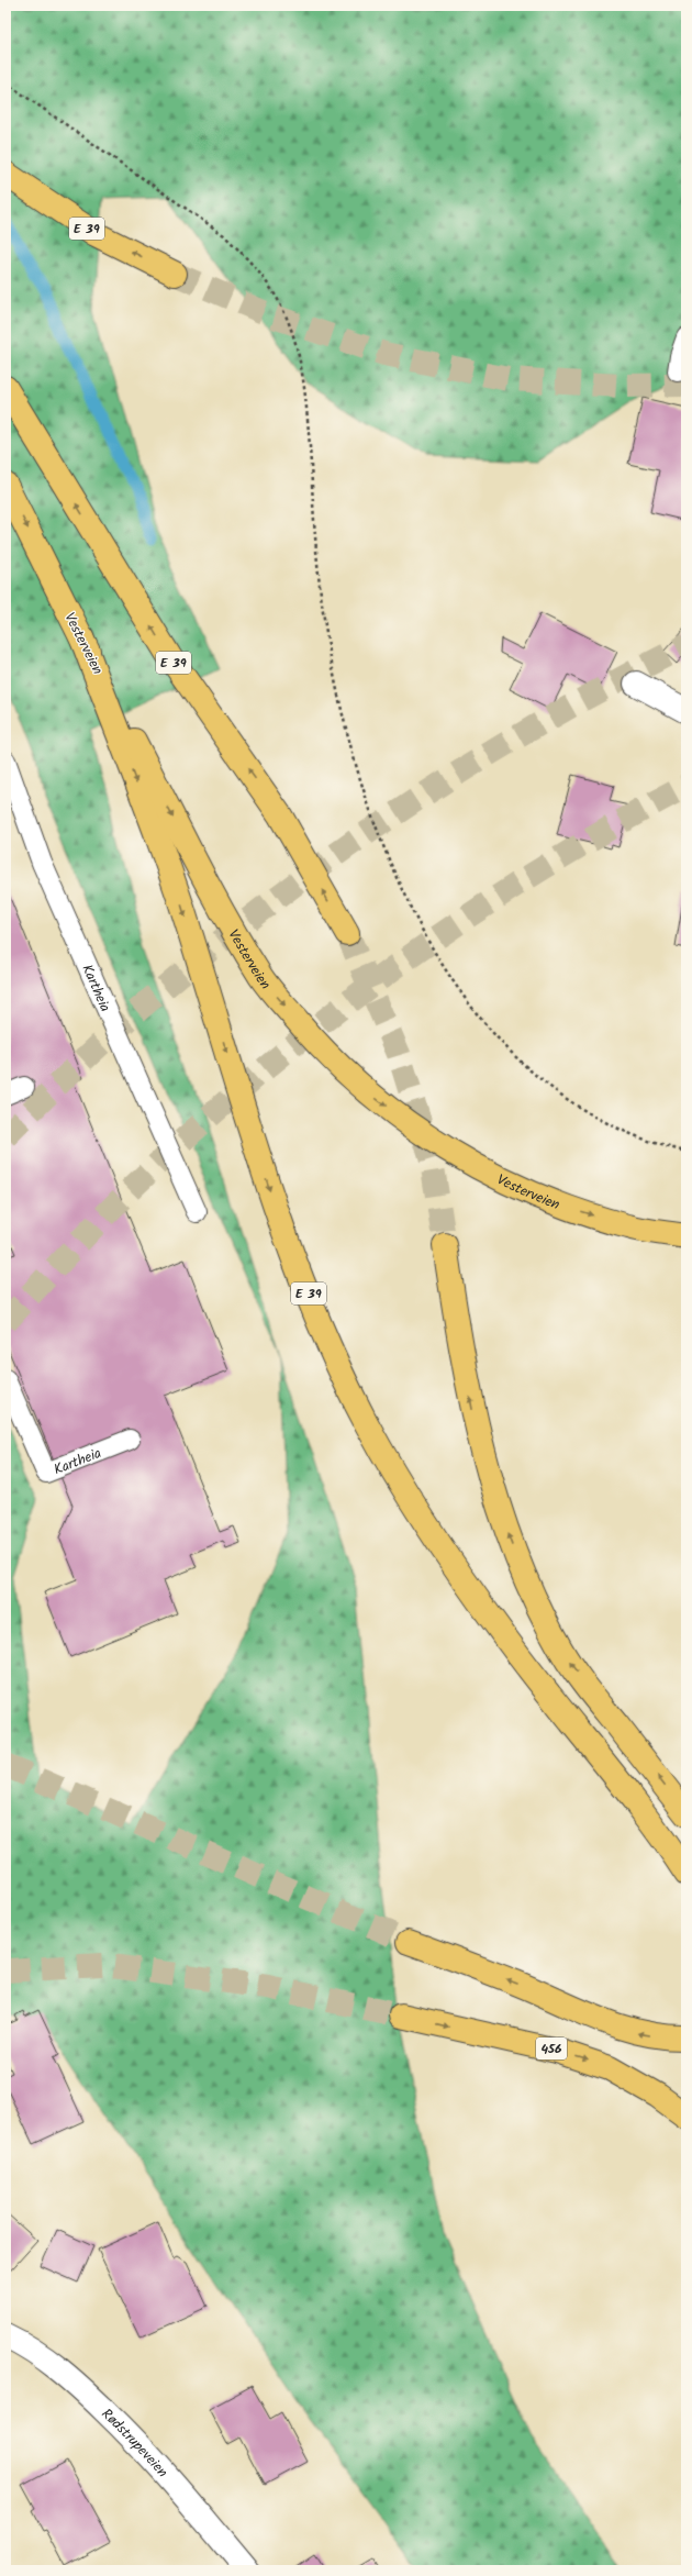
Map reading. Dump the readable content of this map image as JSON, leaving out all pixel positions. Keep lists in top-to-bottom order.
{
  "streets": {
    "main road": ["E 39", "Vesterveien", "456"],
    "street": ["Rødstrupeveien"],
    "lane": ["Kartheia"]
  },
  "crossings": [
    ["E 39", "Vesterveien"]
  ]
}
